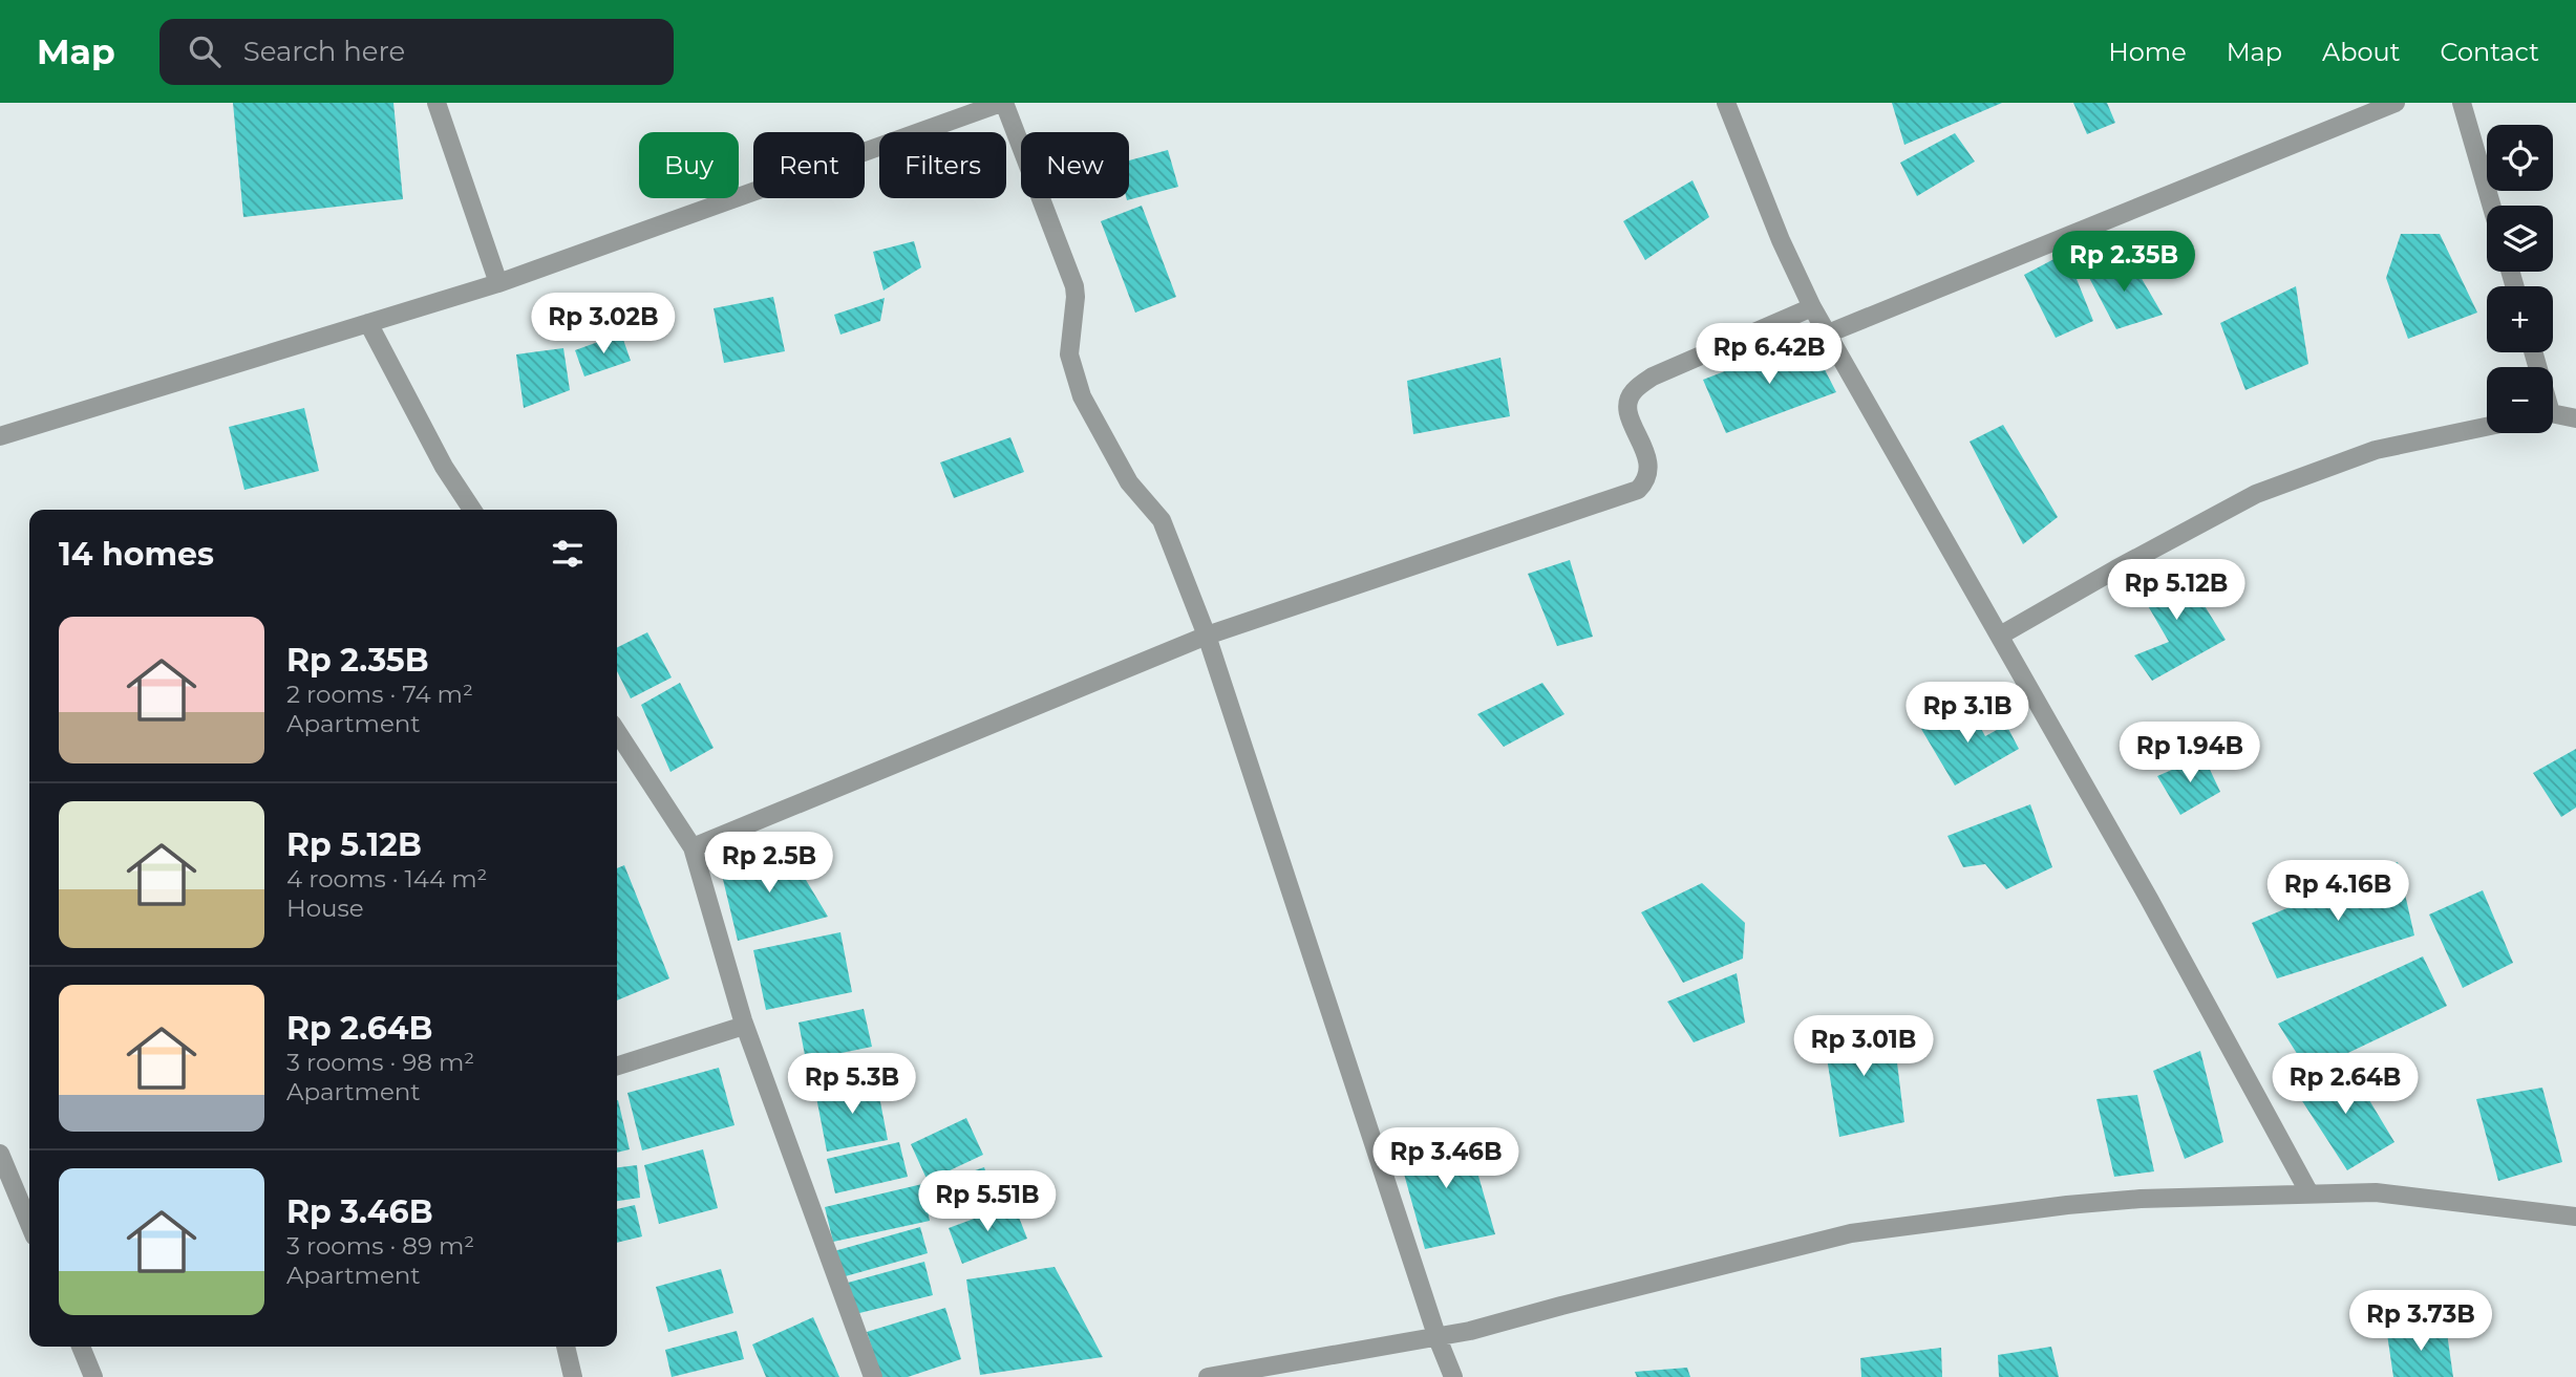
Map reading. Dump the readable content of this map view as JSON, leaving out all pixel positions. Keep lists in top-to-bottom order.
{
  "page": {
    "header": "Map",
    "search": "Search here",
    "nav": [
      "Home",
      "Map",
      "About",
      "Contact"
    ],
    "map_buttons": ["+", "−"],
    "chip": [
      "Buy",
      "Rent",
      "Filters",
      "New"
    ],
    "price": [
      "Rp 2.35B",
      "Rp 3.02B",
      "Rp 6.42B",
      "Rp 5.12B",
      "Rp 3.1B",
      "Rp 1.94B",
      "Rp 2.5B",
      "Rp 4.16B",
      "Rp 3.01B",
      "Rp 5.3B",
      "Rp 2.64B",
      "Rp 3.46B",
      "Rp 5.51B",
      "Rp 3.73B"
    ],
    "heading": "14 homes",
    "list": [
      {
        "name": "Rp 2.35B",
        "note": "2 rooms · 74 m² · Apartment"
      },
      {
        "name": "Rp 5.12B",
        "note": "4 rooms · 144 m² · House"
      },
      {
        "name": "Rp 2.64B",
        "note": "3 rooms · 98 m² · Apartment"
      },
      {
        "name": "Rp 3.46B",
        "note": "3 rooms · 89 m² · Apartment"
      }
    ]
  }
}
